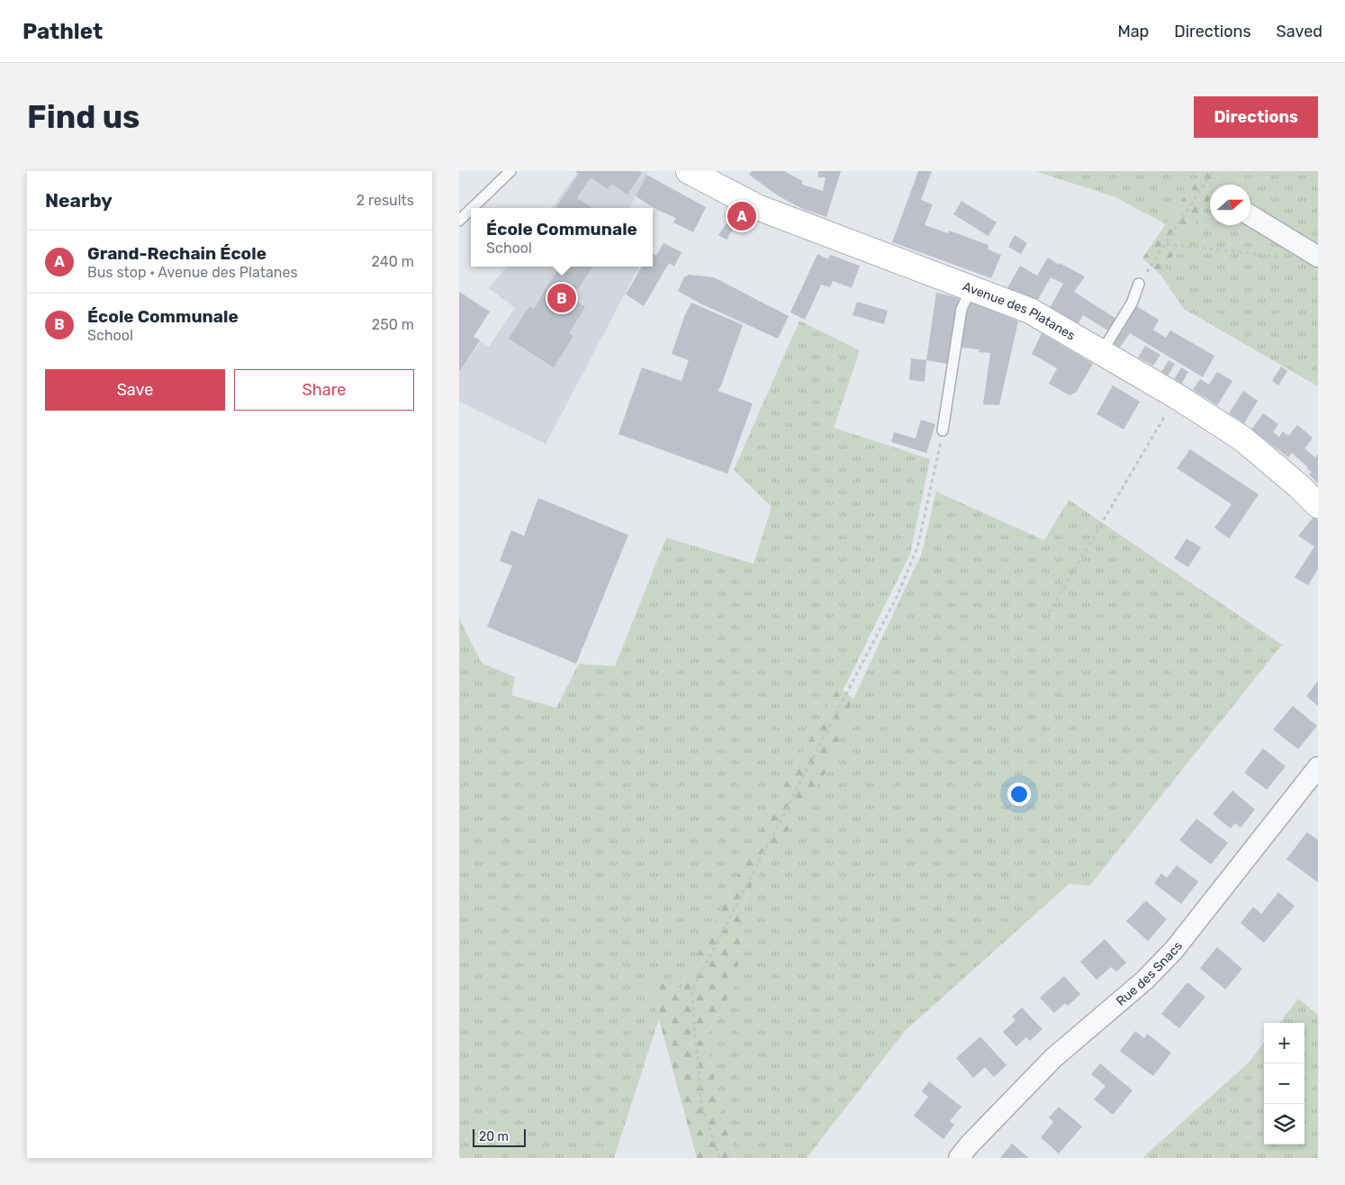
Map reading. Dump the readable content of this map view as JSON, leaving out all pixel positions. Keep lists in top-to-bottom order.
{
  "streets": {
    "street": ["Avenue des Platanes", "Rue des Snacs"]
  },
  "scale_bar": "20 m",
  "north": "right",
  "page": {
    "header": "Pathlet",
    "nav": ["Map", "Directions", "Saved"],
    "buttons": [
      "Directions",
      ["Save", "Share"]
    ],
    "title": "Find us",
    "heading": ["Nearby", "2 results"],
    "pins": ["A", "B"],
    "popup": ["École Communale", "School"],
    "list": [
      {
        "mark": "A",
        "name": "Grand-Rechain École",
        "note": "Bus stop · Avenue des Platanes",
        "value": "240 m"
      },
      {
        "mark": "B",
        "name": "École Communale",
        "note": "School",
        "value": "250 m"
      }
    ],
    "map_buttons": ["+", "−"],
    "scale": "20 m"
  }
}
